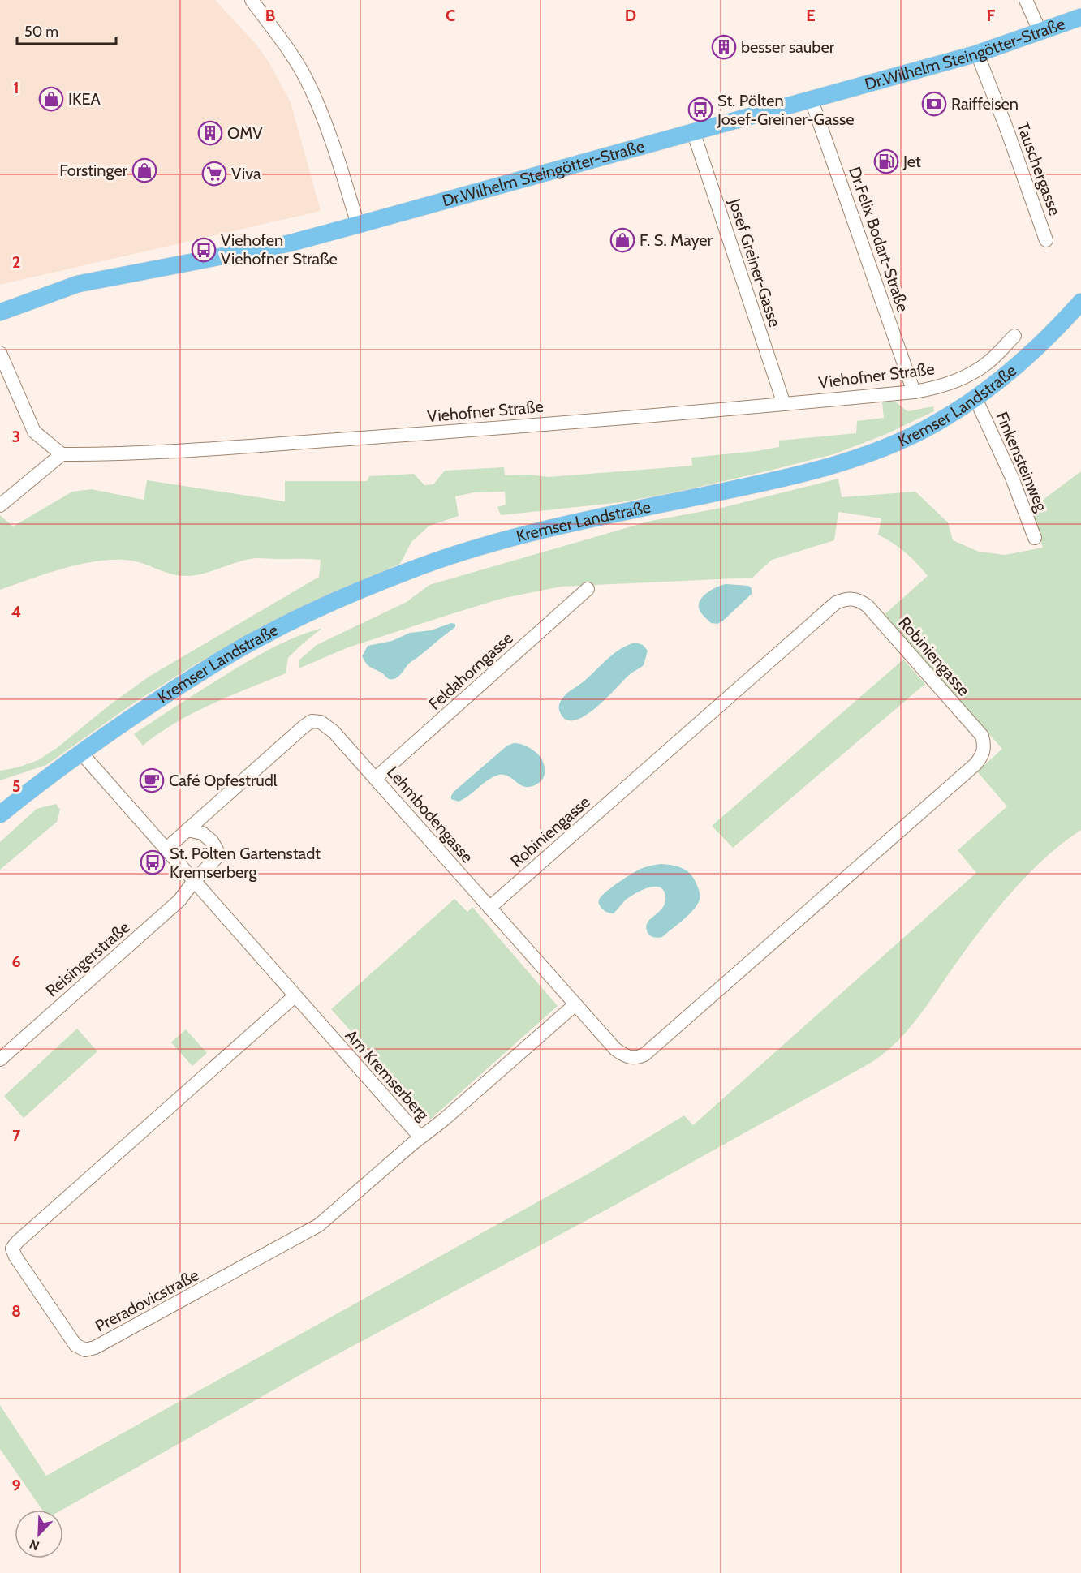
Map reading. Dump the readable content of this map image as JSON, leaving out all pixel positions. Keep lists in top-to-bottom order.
{
  "streets": {
    "main road": ["Dr.Wilhelm Steingötter-Straße", "Kremser Landstraße"],
    "street": [
      "Tauschergasse",
      "Dr.Felix Bodart-Straße",
      "Josef Greiner-Gasse",
      "Viehofner Straße",
      "Finkensteinweg",
      "Robiniengasse",
      "Feldahorngasse",
      "Lehmbodengasse",
      "Reisingerstraße",
      "Am Kremserberg",
      "Preradovicstraße"
    ]
  },
  "crossings": [
    ["Dr.Wilhelm Steingötter-Straße", "Tauschergasse"],
    ["Dr.Wilhelm Steingötter-Straße", "Dr.Felix Bodart-Straße"],
    ["Dr.Wilhelm Steingötter-Straße", "Josef Greiner-Gasse"],
    ["Dr.Felix Bodart-Straße", "Viehofner Straße"],
    ["Josef Greiner-Gasse", "Viehofner Straße"],
    ["Kremser Landstraße", "Finkensteinweg"],
    ["Kremser Landstraße", "Am Kremserberg"],
    ["Robiniengasse", "Lehmbodengasse"],
    ["Feldahorngasse", "Lehmbodengasse"],
    ["Lehmbodengasse", "Am Kremserberg"],
    ["Reisingerstraße", "Am Kremserberg"],
    ["Am Kremserberg", "Preradovicstraße"]
  ],
  "places": {
    "building": ["besser sauber", "OMV"],
    "shop": ["IKEA", "Forstinger", "F. S. Mayer"],
    "bank": ["Raiffeisen"],
    "bus stop": ["St. Pölten Josef-Greiner-Gasse", "Viehofen Viehofner Straße", "St. Pölten Gartenstadt Kremserberg"],
    "fuel station": ["Jet"],
    "supermarket": ["Viva"],
    "cafe": ["Café Opfestrudl"]
  },
  "scale_bar": "50 m",
  "north": "bottom left",
  "grid": {
    "columns": [
      "B",
      "C",
      "D",
      "E",
      "F"
    ],
    "rows": [
      "1",
      "2",
      "3",
      "4",
      "5",
      "6",
      "7",
      "8",
      "9"
    ]
  }
}
